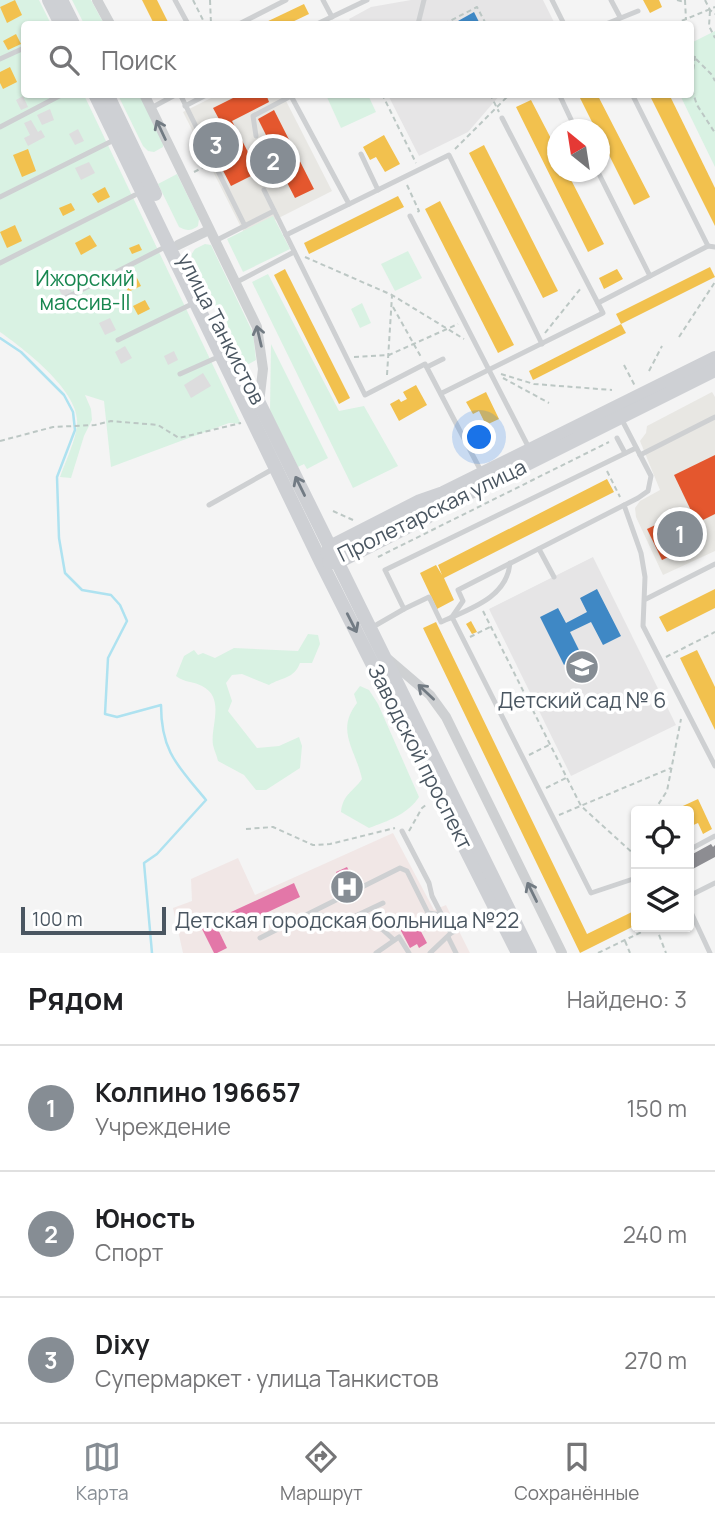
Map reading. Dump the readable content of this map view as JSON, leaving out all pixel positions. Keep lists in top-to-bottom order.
{
  "streets": {
    "main road": ["улица Танкистов", "Пролетарская улица", "Заводской проспект"]
  },
  "crossings": [
    ["улица Танкистов", "Пролетарская улица"],
    ["улица Танкистов", "Заводской проспект"],
    ["Пролетарская улица", "Заводской проспект"]
  ],
  "parks": ["Ижорский массив-II"],
  "places": {
    "school or university": ["Детский сад № 6"],
    "hospital": ["Детская городская больница №22"]
  },
  "scale_bar": "100 m",
  "north": "top left",
  "page": {
    "search": "Поиск",
    "pins": ["3", "2", "1"],
    "scale": "100 m",
    "heading": ["Рядом", "Найдено: 3"],
    "list": [
      {
        "mark": "1",
        "name": "Колпино 196657",
        "note": "Учреждение",
        "value": "150 m"
      },
      {
        "mark": "2",
        "name": "Юность",
        "note": "Спорт",
        "value": "240 m"
      },
      {
        "mark": "3",
        "name": "Dixy",
        "note": "Супермаркет · улица Танкистов",
        "value": "270 m"
      }
    ],
    "nav": ["Карта", "Маршрут", "Сохранённые"]
  }
}
